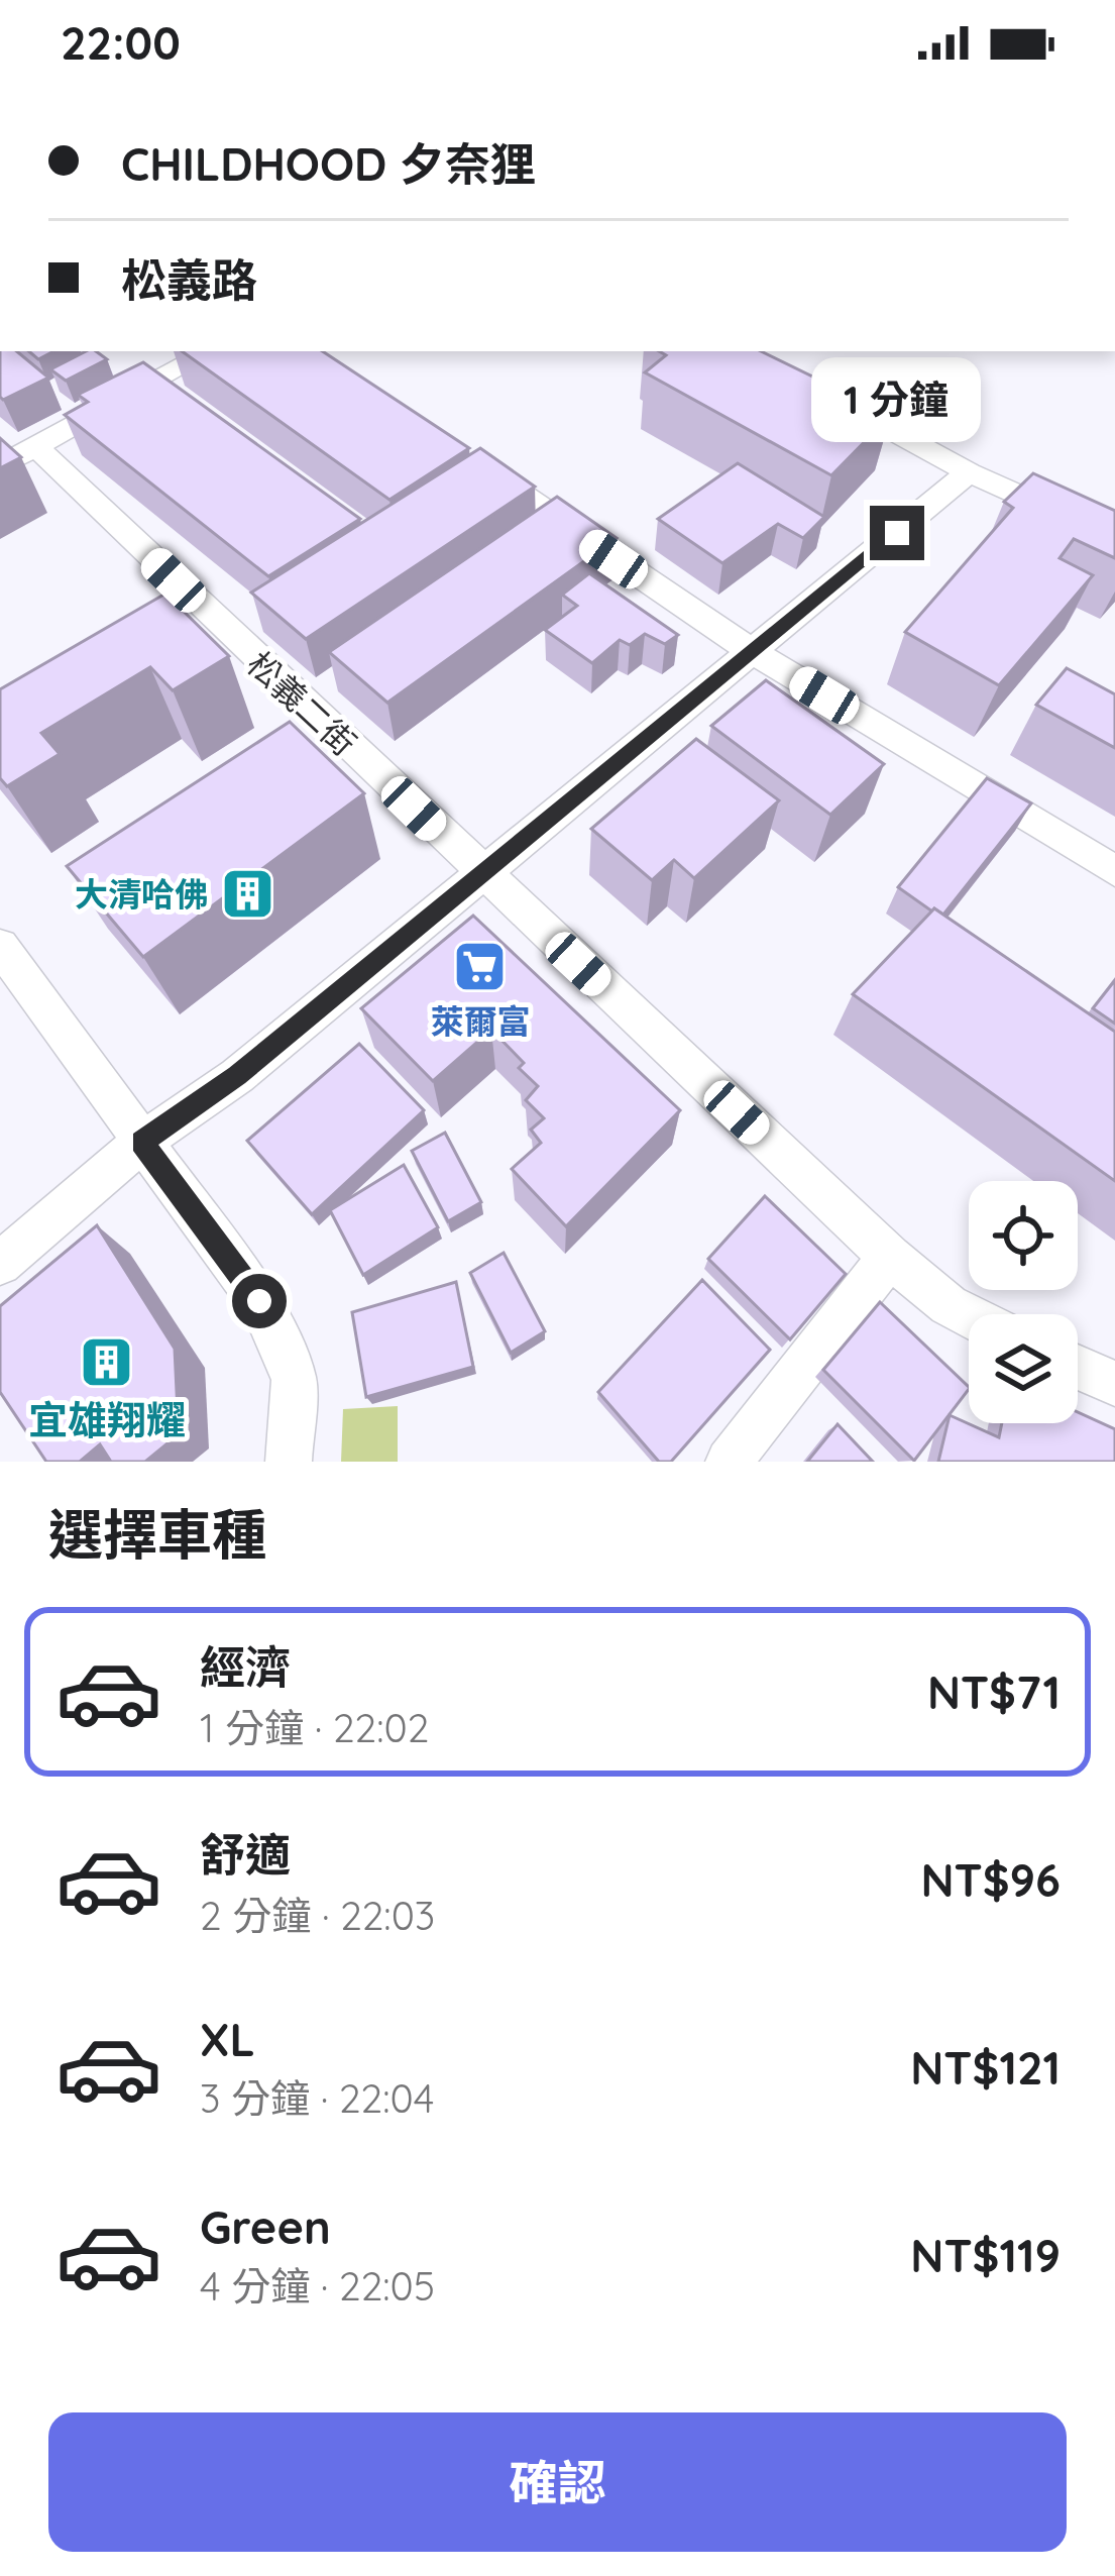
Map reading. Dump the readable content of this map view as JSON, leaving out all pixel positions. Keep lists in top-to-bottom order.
{
  "streets": {
    "street": ["松義二街"]
  },
  "places": {
    "building": ["大清哈佛", "宜雄翔耀"],
    "supermarket": ["萊爾富"]
  },
  "page": {
    "status": "22:00",
    "banner": ["CHILDHOOD 夕奈狸", "松義路"],
    "bubble": "1 分鐘",
    "heading": "選擇車種",
    "list": [
      {
        "name": "經濟",
        "note": "1 分鐘 · 22:02",
        "value": "NT$71"
      },
      {
        "name": "舒適",
        "note": "2 分鐘 · 22:03",
        "value": "NT$96"
      },
      {
        "name": "XL",
        "note": "3 分鐘 · 22:04",
        "value": "NT$121"
      },
      {
        "name": "Green",
        "note": "4 分鐘 · 22:05",
        "value": "NT$119"
      }
    ],
    "buttons": "確認"
  }
}
